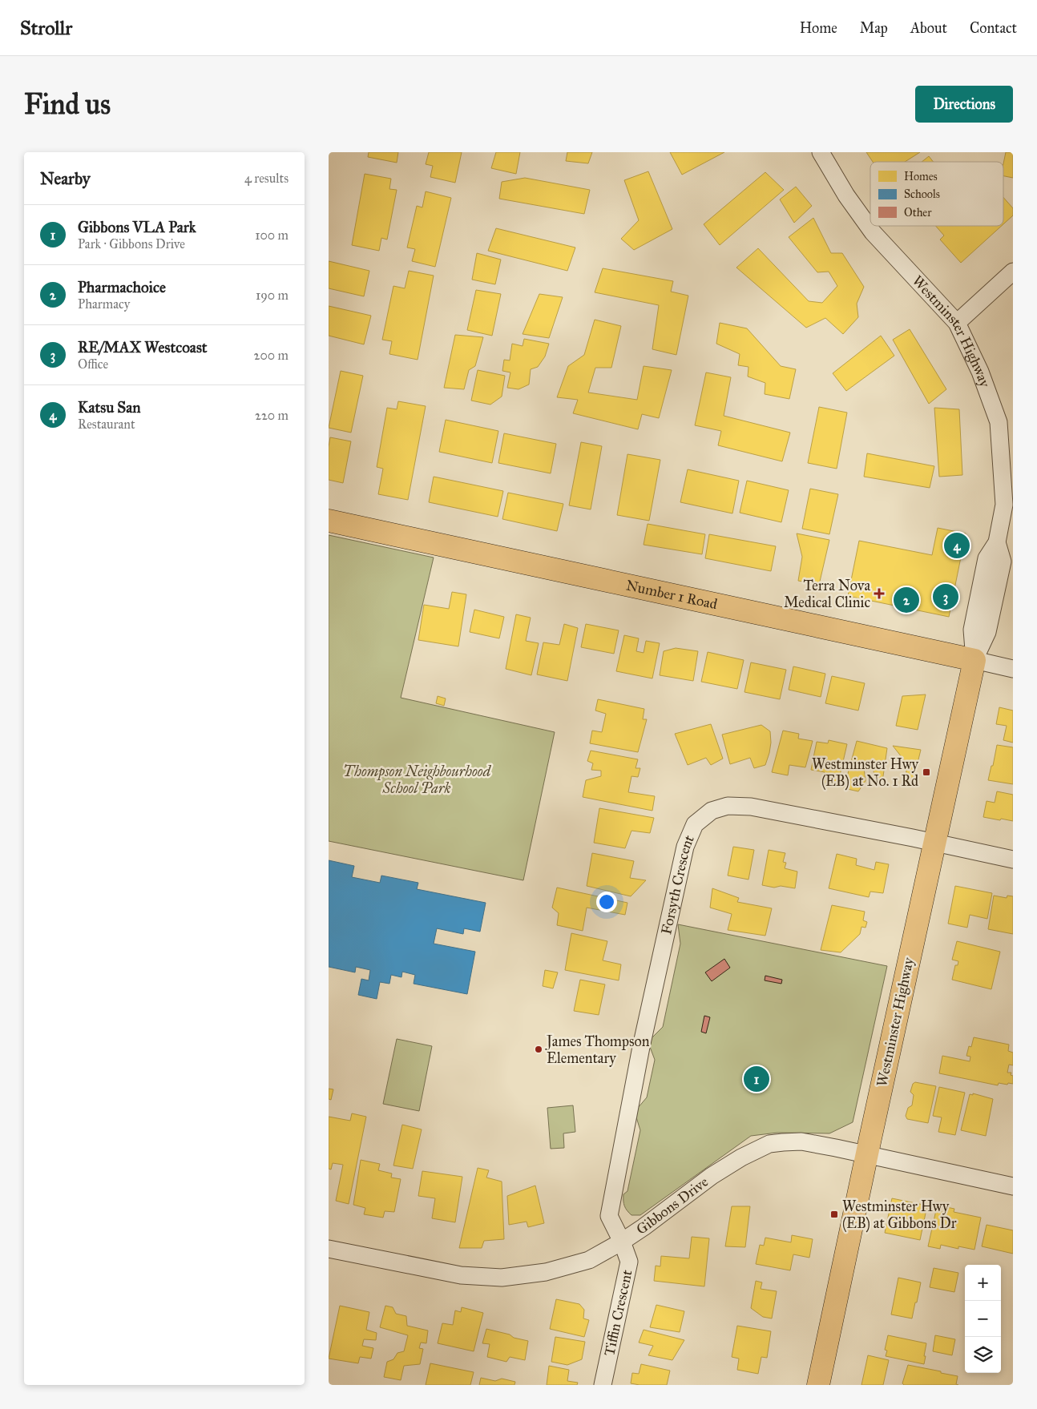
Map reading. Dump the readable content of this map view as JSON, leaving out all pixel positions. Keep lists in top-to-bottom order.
{
  "streets": {
    "main road": ["Westminster Highway", "Number 1 Road"],
    "street": ["Forsyth Crescent", "Gibbons Drive", "Tiffin Crescent"]
  },
  "crossings": [
    ["Westminster Highway", "Number 1 Road"],
    ["Westminster Highway", "Forsyth Crescent"],
    ["Westminster Highway", "Gibbons Drive"],
    ["Forsyth Crescent", "Gibbons Drive"],
    ["Forsyth Crescent", "Tiffin Crescent"],
    ["Gibbons Drive", "Tiffin Crescent"]
  ],
  "parks": ["Thompson Neighbourhood School Park"],
  "places": {
    "health": ["Terra Nova Medical Clinic"],
    "transit": ["Westminster Hwy (EB) at No. 1 Rd", "Westminster Hwy (EB) at Gibbons Dr"],
    "other": ["James Thompson Elementary"]
  },
  "legend": ["Homes", "Schools", "Other"],
  "page": {
    "header": "Strollr",
    "nav": [
      "Home",
      "Map",
      "About",
      "Contact"
    ],
    "buttons": "Directions",
    "title": "Find us",
    "heading": ["Nearby", "4 results"],
    "list": [
      {
        "mark": "1",
        "name": "Gibbons VLA Park",
        "note": "Park · Gibbons Drive",
        "value": "100 m"
      },
      {
        "mark": "2",
        "name": "Pharmachoice",
        "note": "Pharmacy",
        "value": "190 m"
      },
      {
        "mark": "3",
        "name": "RE/MAX Westcoast",
        "note": "Office",
        "value": "200 m"
      },
      {
        "mark": "4",
        "name": "Katsu San",
        "note": "Restaurant",
        "value": "220 m"
      }
    ],
    "pins": [
      "4",
      "3",
      "2",
      "1"
    ],
    "map_buttons": ["+", "−"]
  }
}
